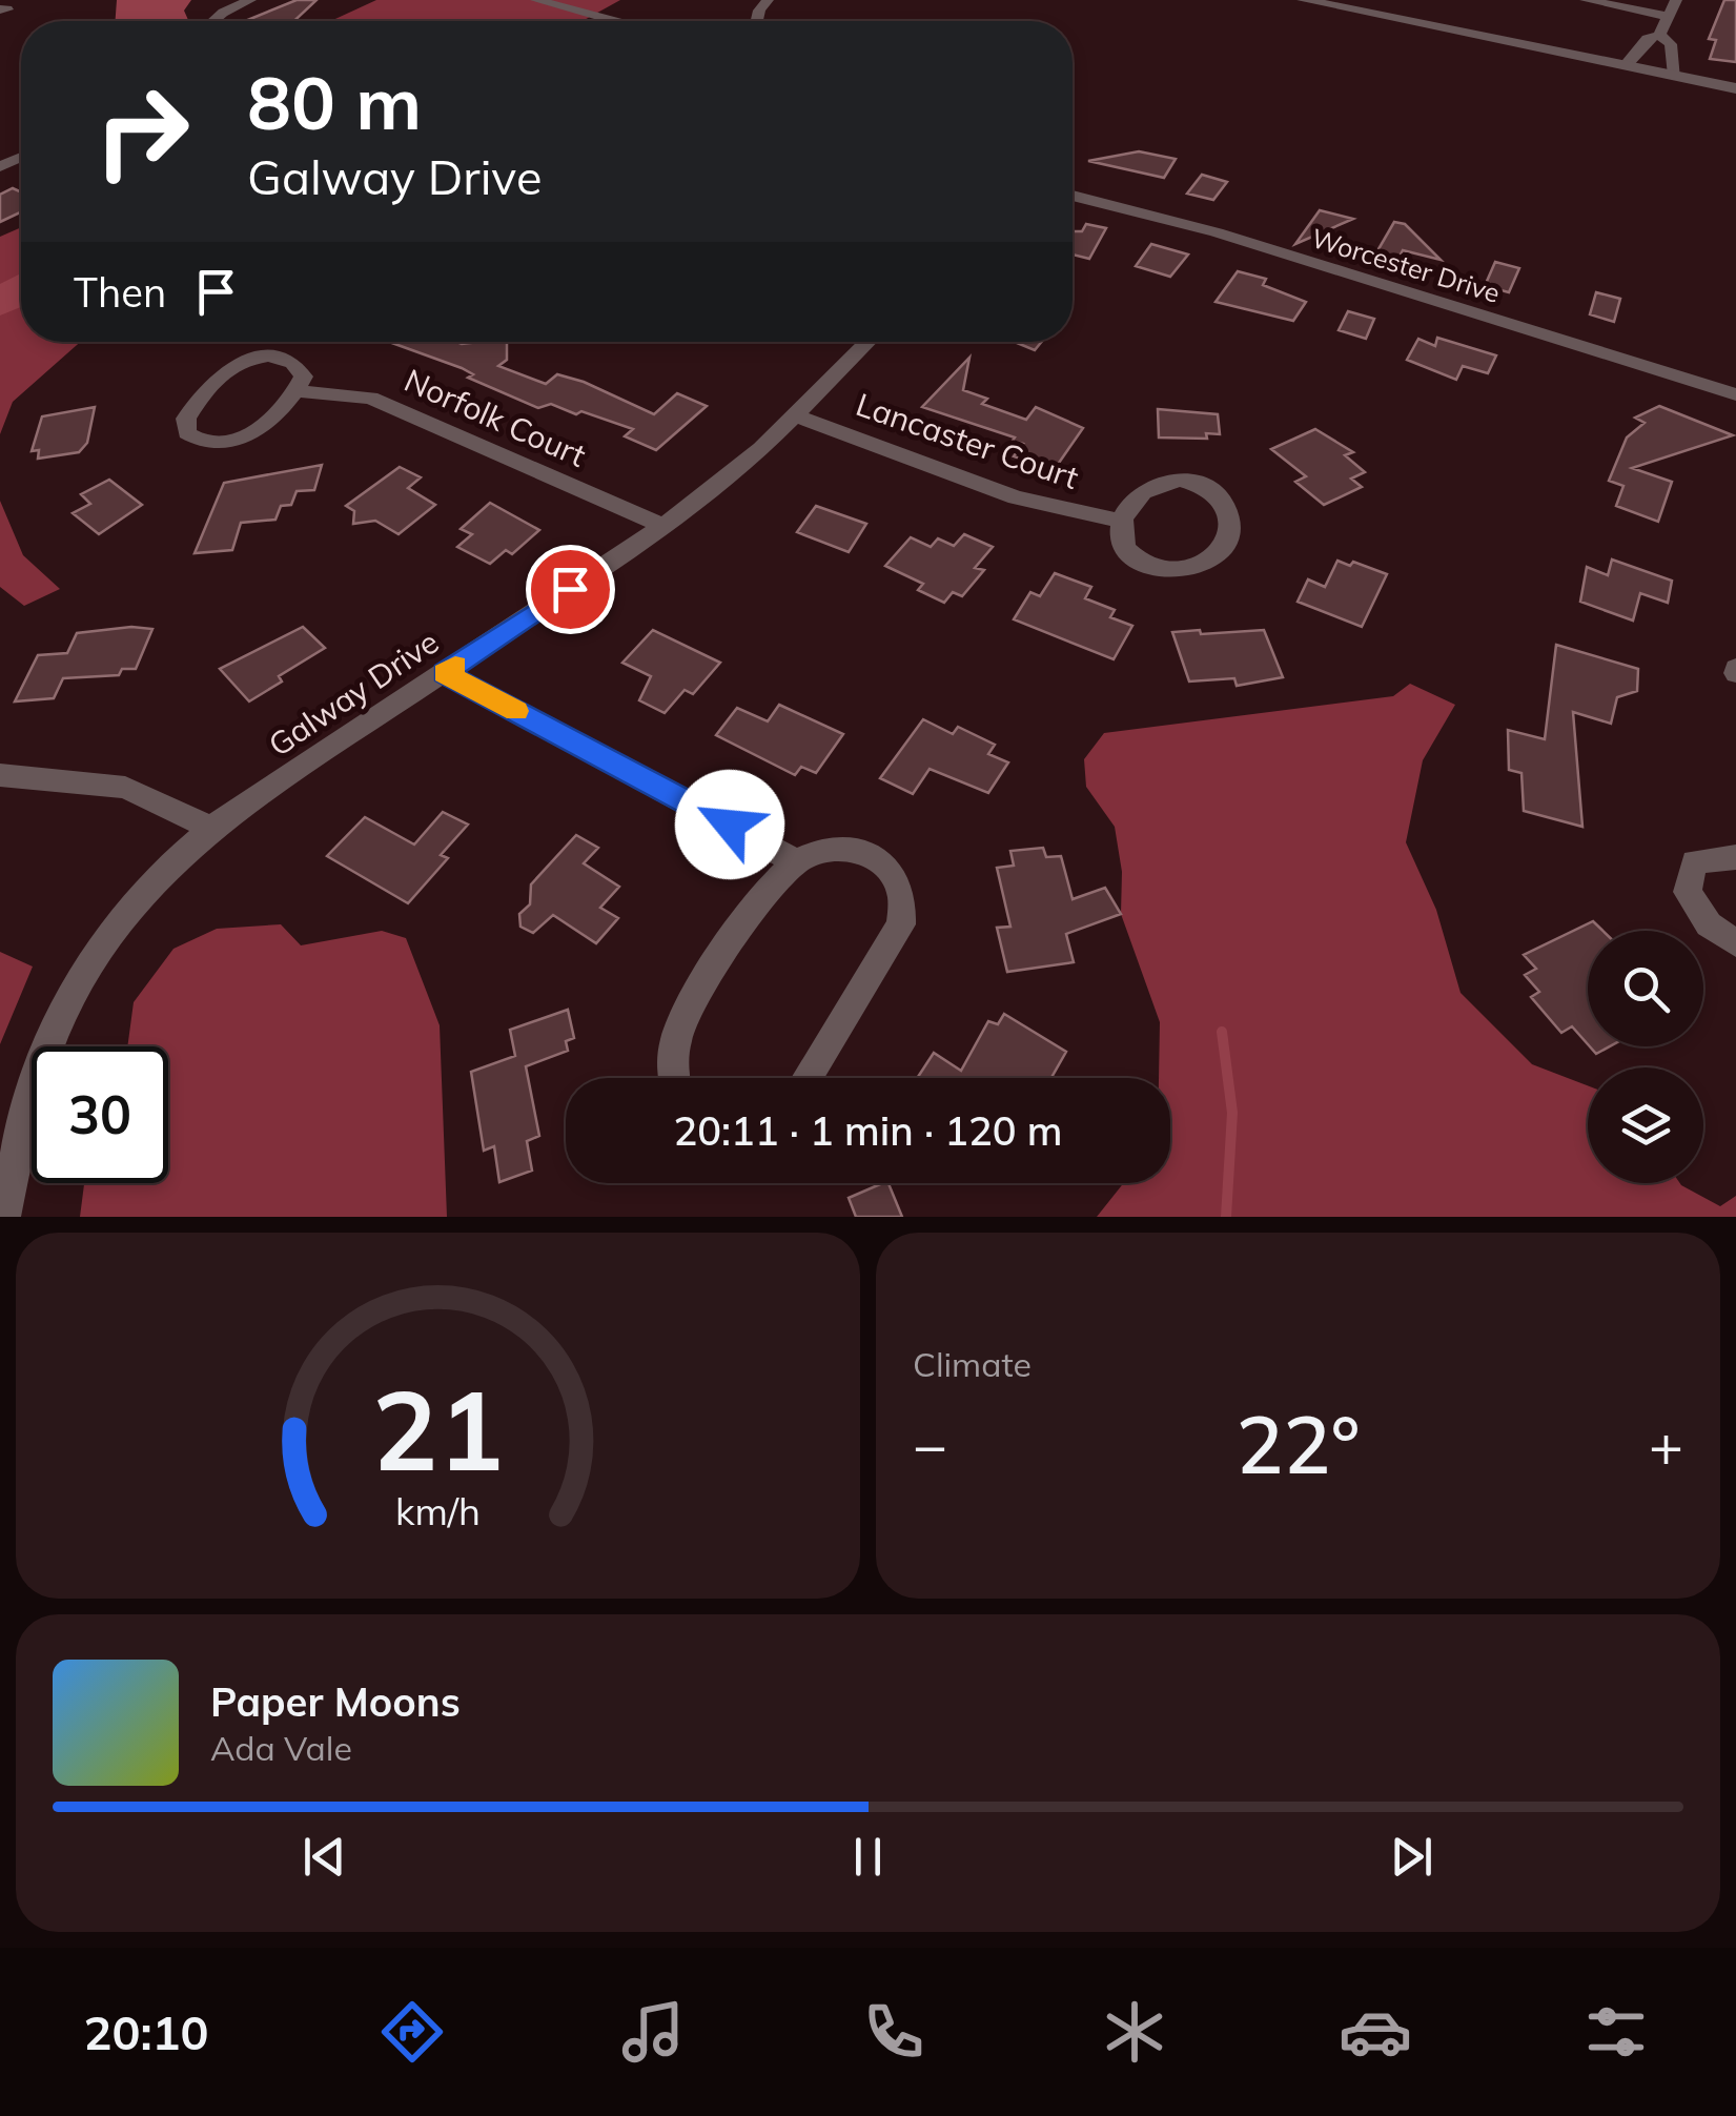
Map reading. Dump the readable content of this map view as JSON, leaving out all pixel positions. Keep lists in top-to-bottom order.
{
  "streets": {
    "street": [
      "Worcester Drive",
      "Norfolk Court",
      "Lancaster Court",
      "Galway Drive"
    ]
  },
  "crossings": [
    ["Norfolk Court", "Galway Drive"],
    ["Lancaster Court", "Galway Drive"]
  ],
  "page": {
    "turn": ["80 m", "Galway Drive"],
    "then": "Then",
    "limit": "30",
    "trip": "20:11 · 1 min · 120 m",
    "tile": "Climate",
    "heat": ["−", "22°", "+"],
    "song": ["Paper Moons", "Ada Vale"],
    "tabs": "20:10",
    "gauge": ["21", "km/h"]
  }
}
